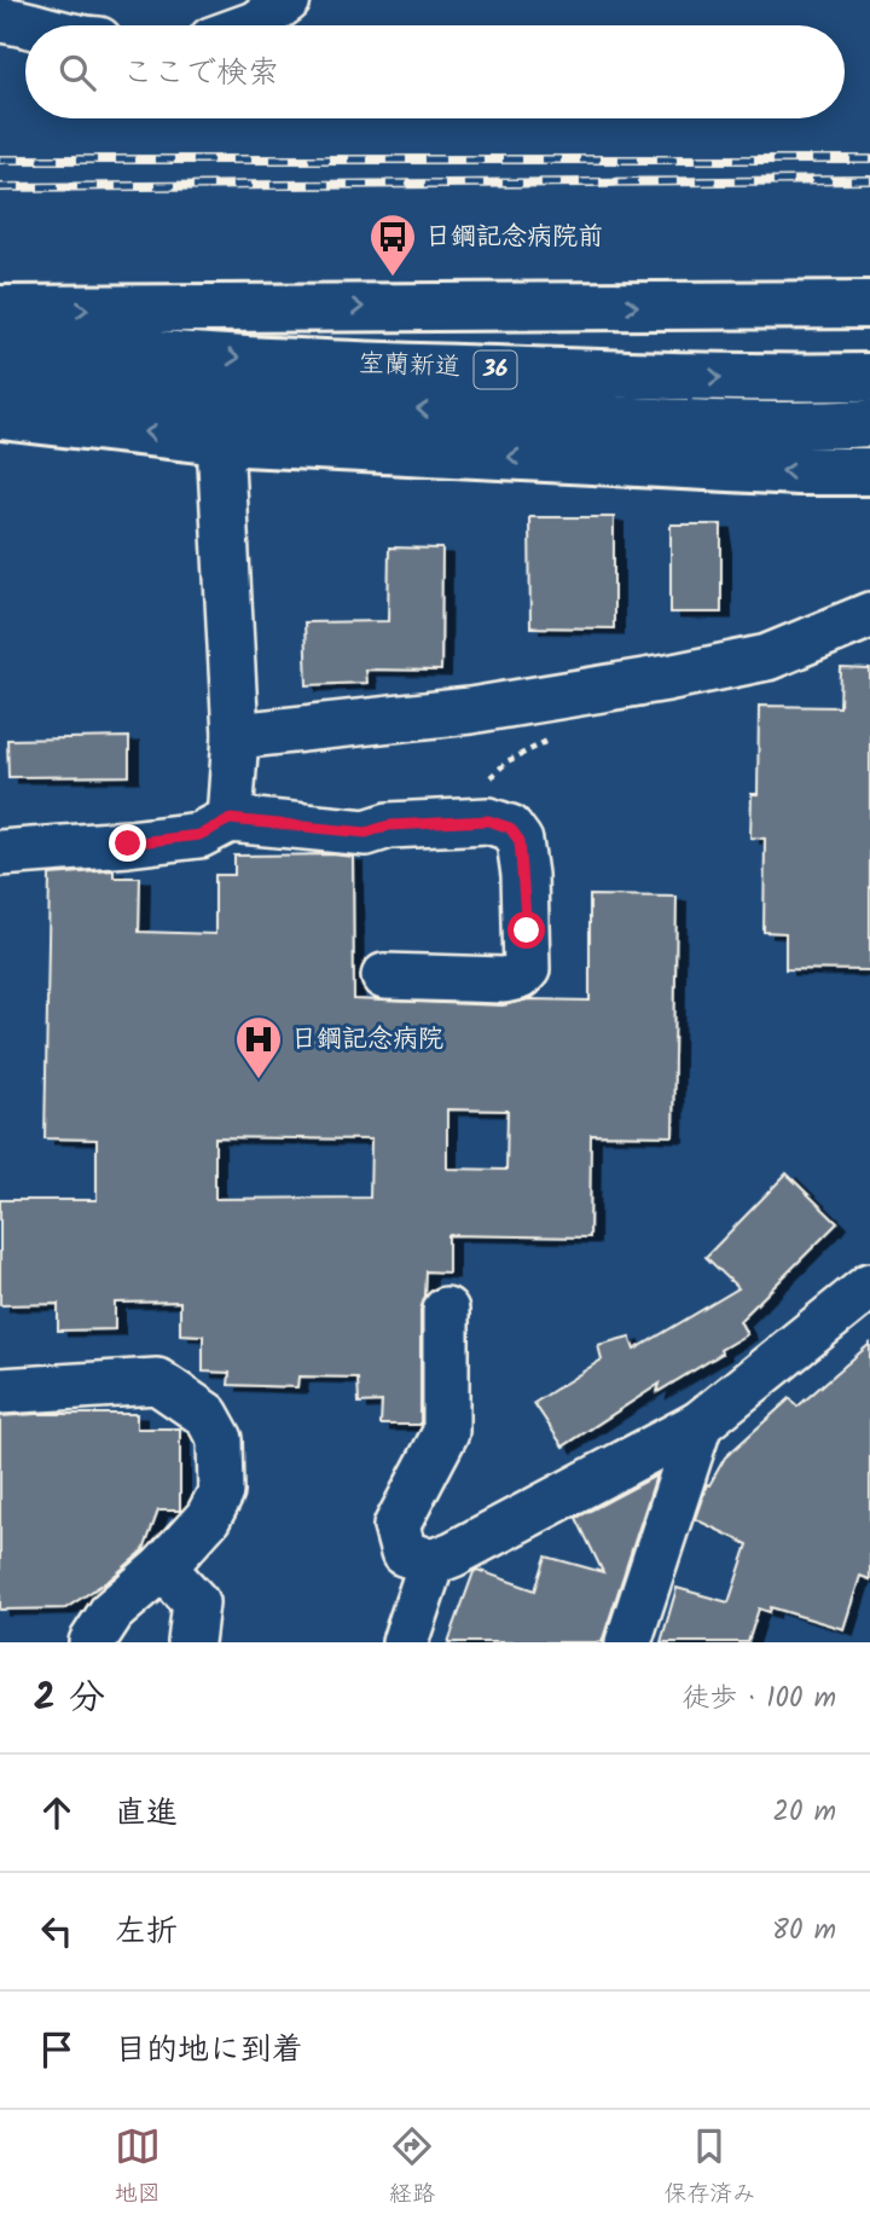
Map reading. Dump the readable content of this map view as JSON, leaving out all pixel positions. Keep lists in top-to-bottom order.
{
  "streets": {
    "highway": ["室蘭新道", "36"]
  },
  "places": {
    "bus stop": ["日鋼記念病院前"],
    "hospital": ["日鋼記念病院"]
  },
  "page": {
    "search": "ここで検索",
    "heading": ["2 分", "徒歩 · 100 m"],
    "list": [
      ["直進", "20 m"],
      ["左折", "80 m"],
      "目的地に到着"
    ],
    "nav": ["地図", "経路", "保存済み"]
  }
}
